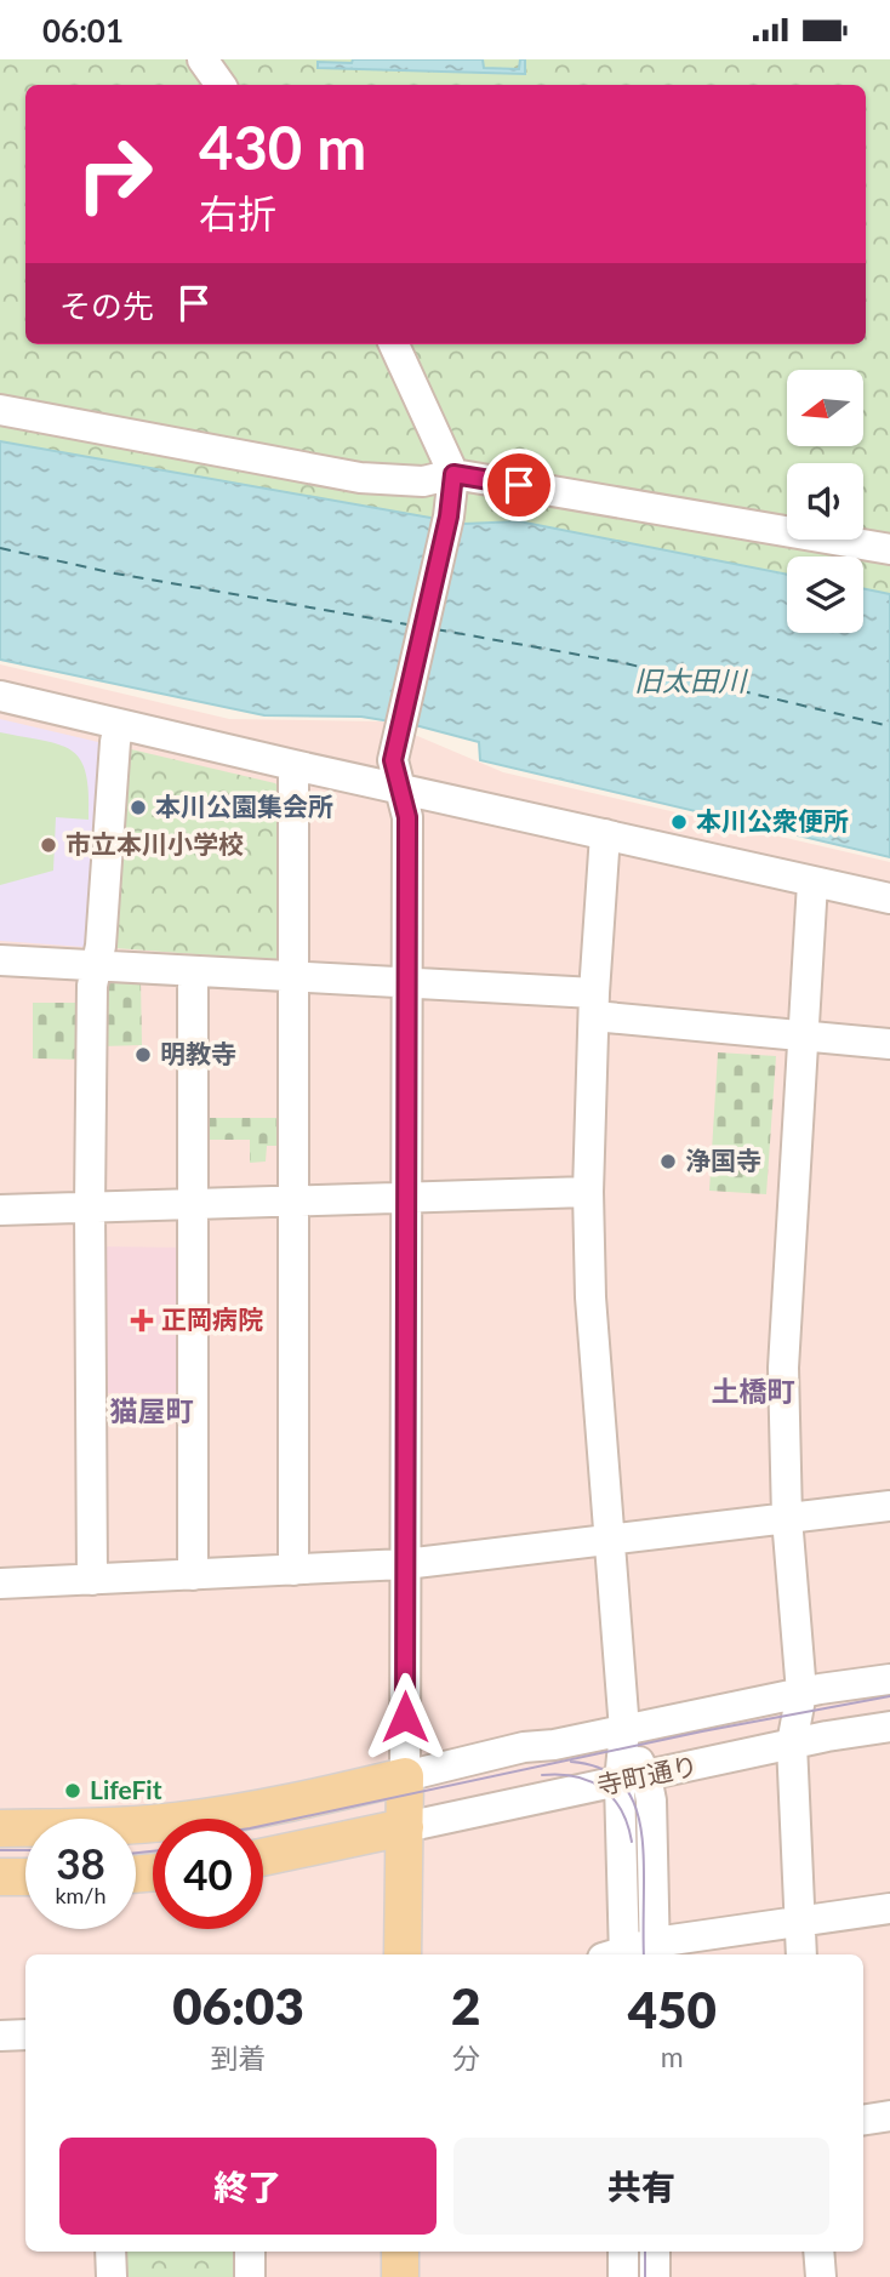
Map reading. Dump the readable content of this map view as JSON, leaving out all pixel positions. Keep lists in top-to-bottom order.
{
  "streets": {
    "street": ["寺町通り"]
  },
  "districts": ["土橋町", "猫屋町"],
  "water": ["旧太田川"],
  "places": {
    "other": [
      "本川公園集会所",
      "本川公衆便所",
      "市立本川小学校",
      "明教寺",
      "浄国寺",
      "LifeFit"
    ],
    "health": ["正岡病院"]
  },
  "north": "left",
  "page": {
    "status": "06:01",
    "turn": ["430 m", "右折"],
    "then": "その先",
    "speed": "38 km/h",
    "limit": "40",
    "eta": [
      "06:03",
      "到着",
      "2",
      "分",
      "450",
      "m"
    ],
    "buttons": ["終了", "共有"]
  }
}
